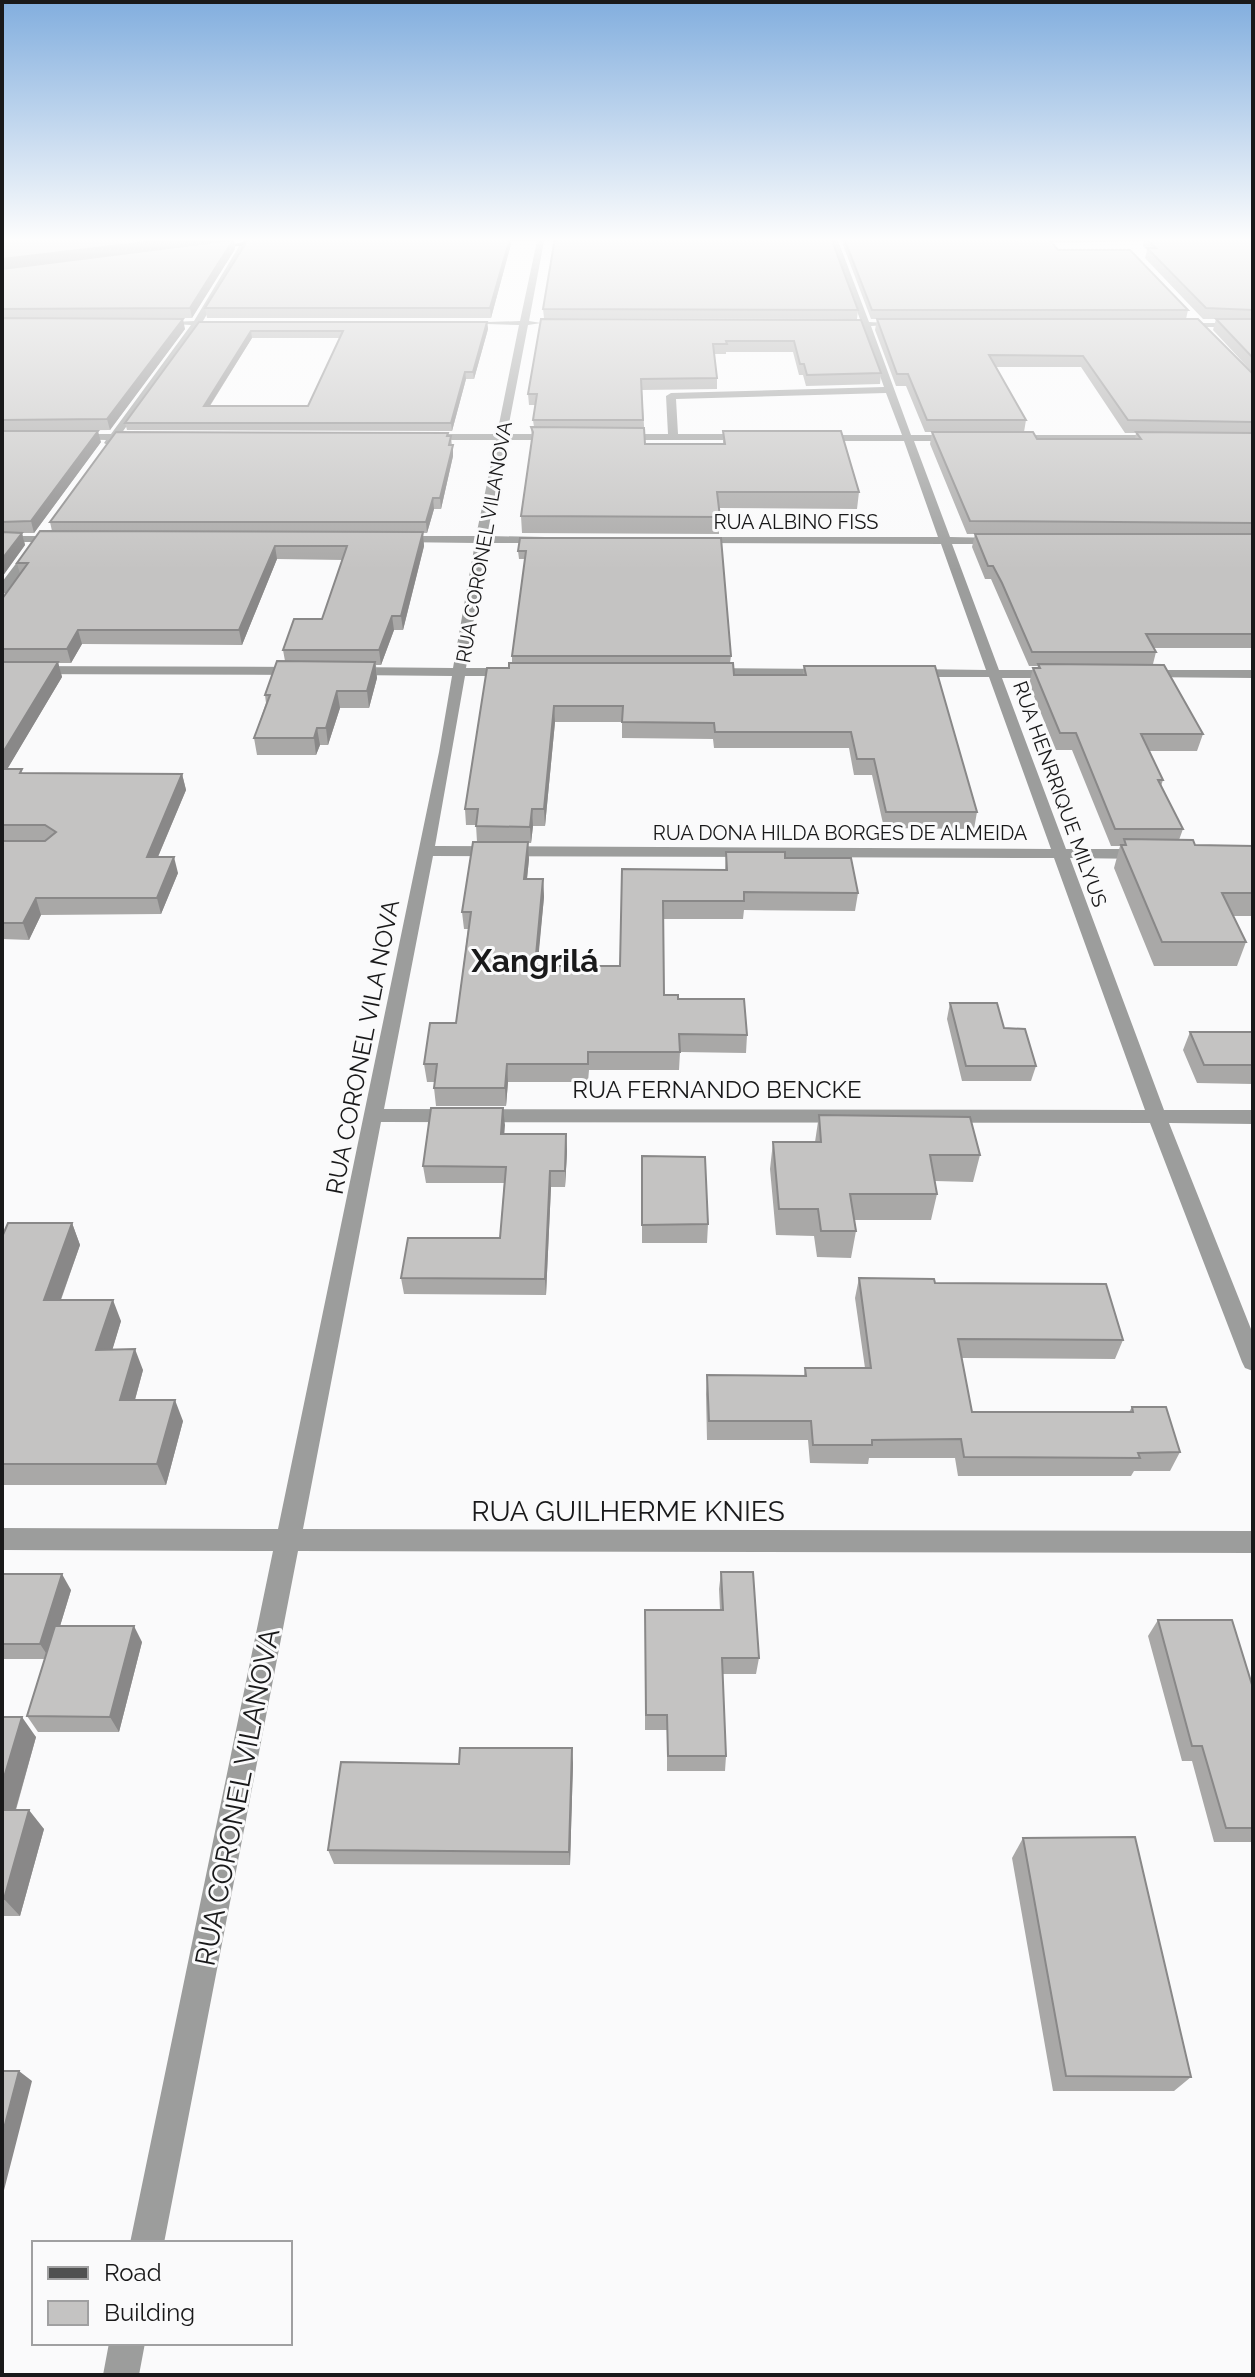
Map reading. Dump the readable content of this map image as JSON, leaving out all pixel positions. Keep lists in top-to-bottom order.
{
  "streets": {
    "street": [
      "RUA ALBINO FISS",
      "RUA CORONEL VILANOVA",
      "RUA HENRRIQUE MILYUS",
      "RUA DONA HILDA BORGES DE ALMEIDA",
      "RUA CORONEL VILA NOVA",
      "RUA FERNANDO BENCKE",
      "RUA GUILHERME KNIES"
    ]
  },
  "crossings": [
    ["RUA ALBINO FISS", "RUA HENRRIQUE MILYUS"],
    ["RUA CORONEL VILANOVA", "RUA CORONEL VILA NOVA"],
    ["RUA CORONEL VILANOVA", "RUA GUILHERME KNIES"],
    ["RUA HENRRIQUE MILYUS", "RUA DONA HILDA BORGES DE ALMEIDA"],
    ["RUA HENRRIQUE MILYUS", "RUA FERNANDO BENCKE"],
    ["RUA DONA HILDA BORGES DE ALMEIDA", "RUA CORONEL VILA NOVA"],
    ["RUA CORONEL VILA NOVA", "RUA FERNANDO BENCKE"]
  ],
  "districts": ["Xangrilá"],
  "legend": ["Road", "Building"]
}
